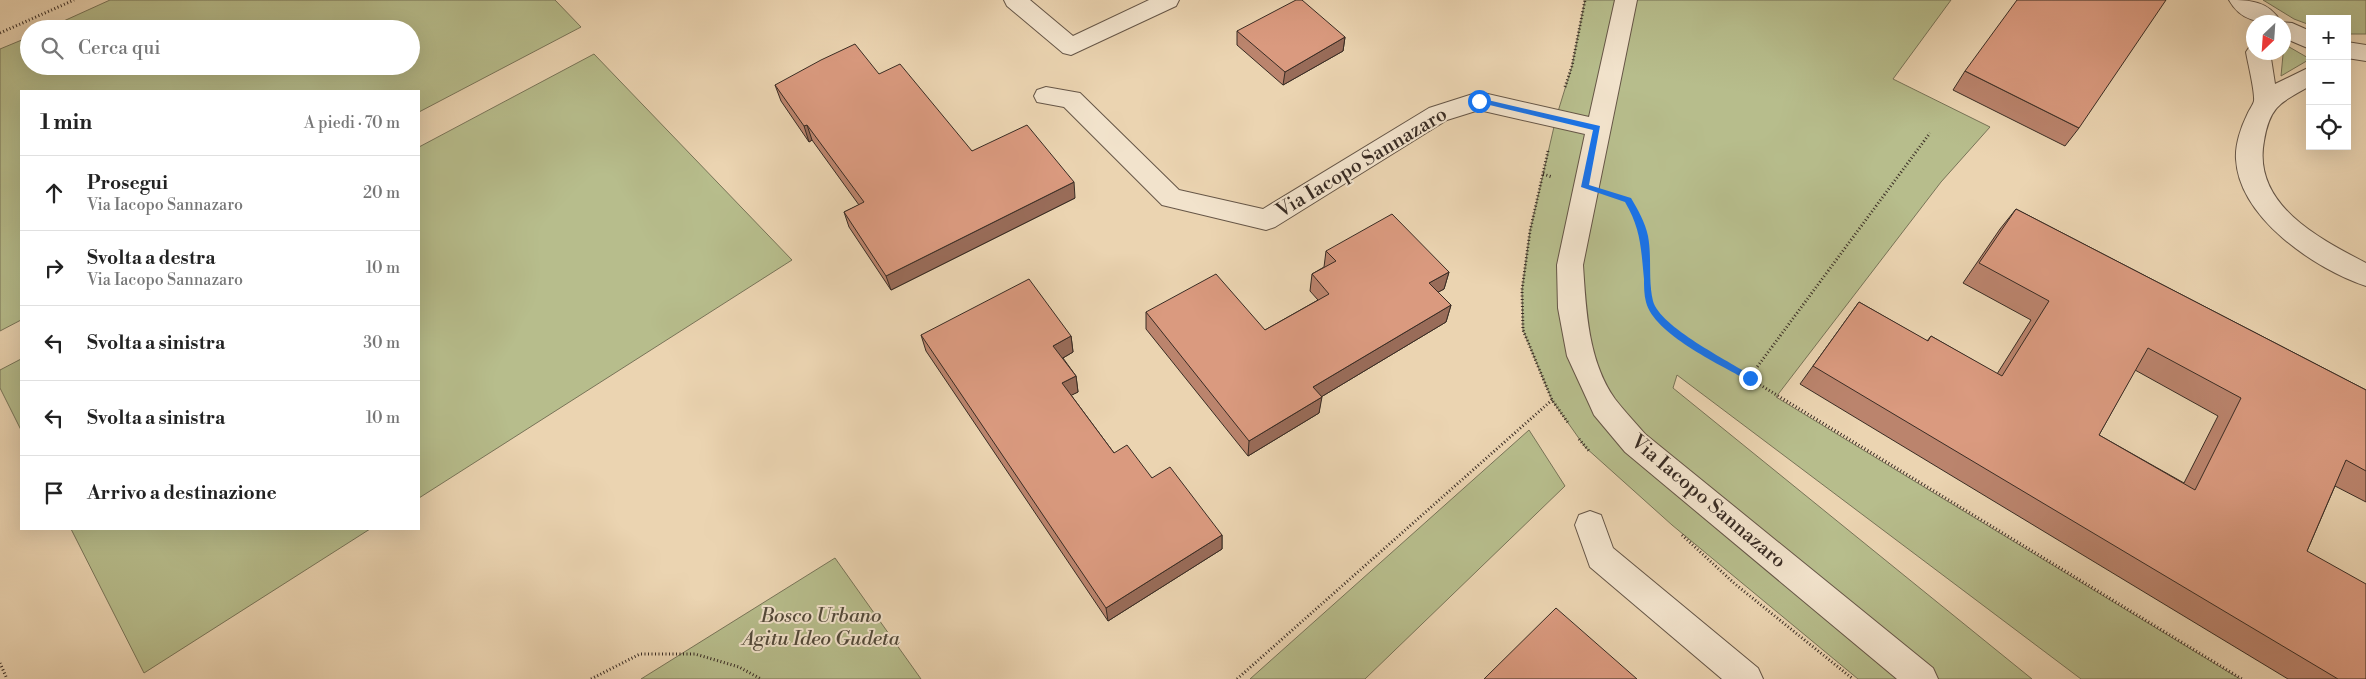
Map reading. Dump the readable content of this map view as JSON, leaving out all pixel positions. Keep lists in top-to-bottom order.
{
  "streets": {
    "street": ["Via Iacopo Sannazaro"]
  },
  "parks": ["Bosco Urbano Agitu Ideo Gudeta"],
  "north": "bottom left",
  "page": {
    "map_buttons": ["+", "−"],
    "search": "Cerca qui",
    "heading": ["1 min", "A piedi · 70 m"],
    "list": [
      ["Prosegui", "Via Iacopo Sannazaro", "20 m"],
      ["Svolta a destra", "Via Iacopo Sannazaro", "10 m"],
      ["Svolta a sinistra", "30 m"],
      ["Svolta a sinistra", "10 m"],
      "Arrivo a destinazione"
    ]
  }
}
